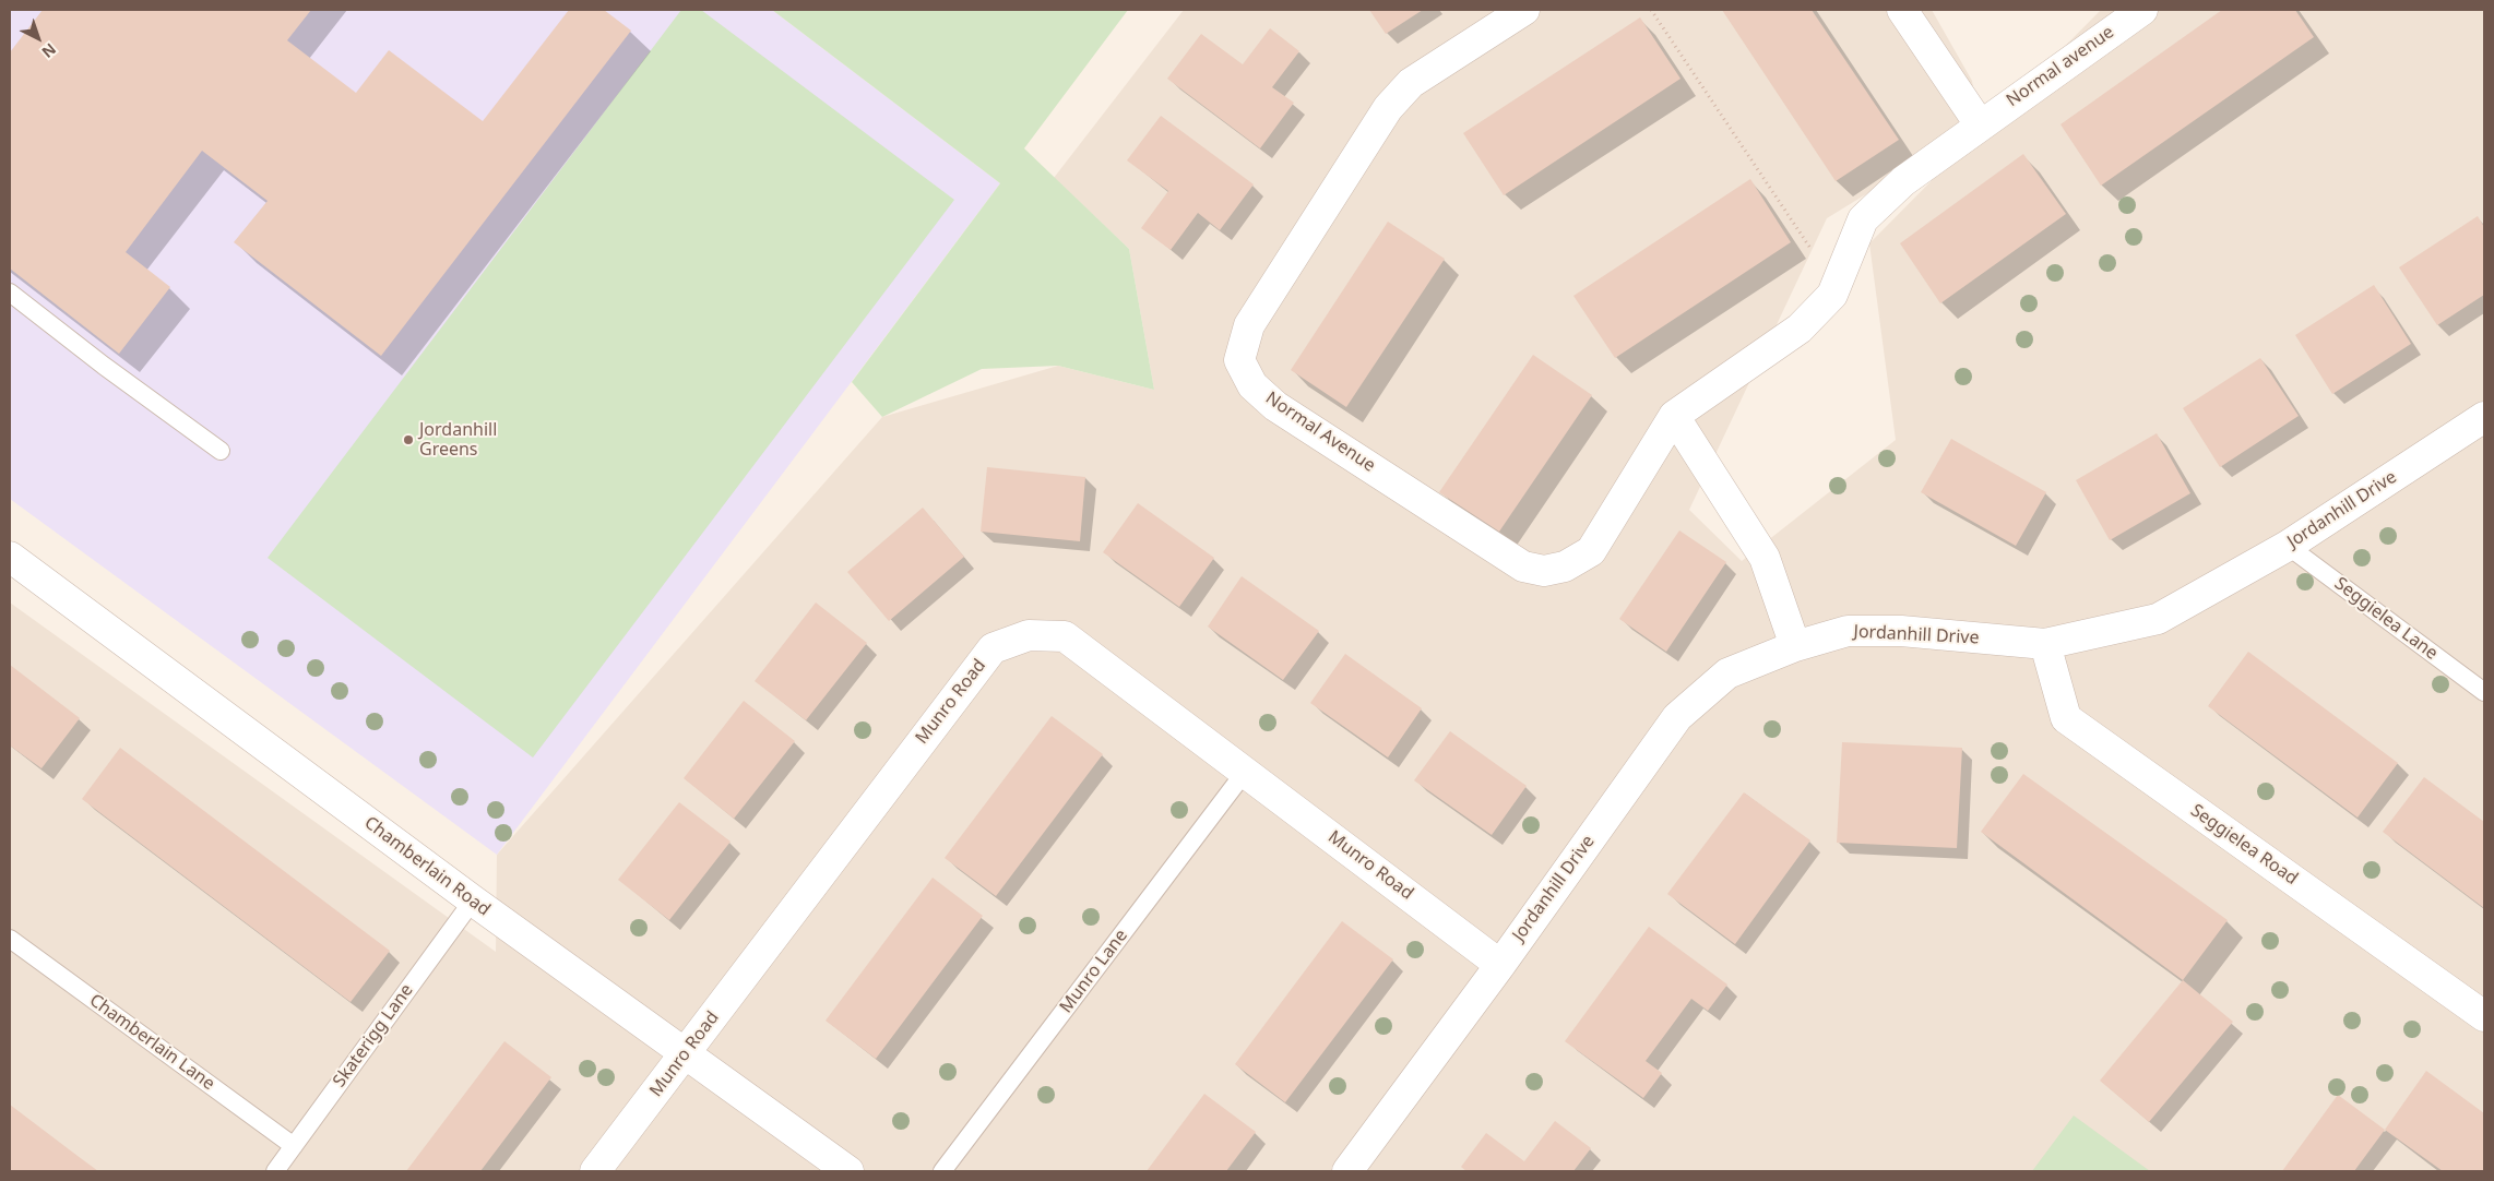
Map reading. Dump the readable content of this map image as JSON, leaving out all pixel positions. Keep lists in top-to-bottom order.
{
  "streets": {
    "street": [
      "Normal avenue",
      "Normal Avenue",
      "Jordanhill Drive",
      "Munro Road",
      "Seggielea Road",
      "Chamberlain Road"
    ],
    "lane": [
      "Seggielea Lane",
      "Munro Lane",
      "Skaterigg Lane",
      "Chamberlain Lane"
    ]
  },
  "crossings": [
    ["Normal avenue", "Normal Avenue"],
    ["Jordanhill Drive", "Seggielea Lane"],
    ["Jordanhill Drive", "Munro Road"],
    ["Jordanhill Drive", "Seggielea Road"],
    ["Munro Road", "Chamberlain Road"],
    ["Munro Road", "Munro Lane"],
    ["Chamberlain Road", "Skaterigg Lane"],
    ["Skaterigg Lane", "Chamberlain Lane"]
  ],
  "places": ["Jordanhill Greens"],
  "north": "bottom right"
}
